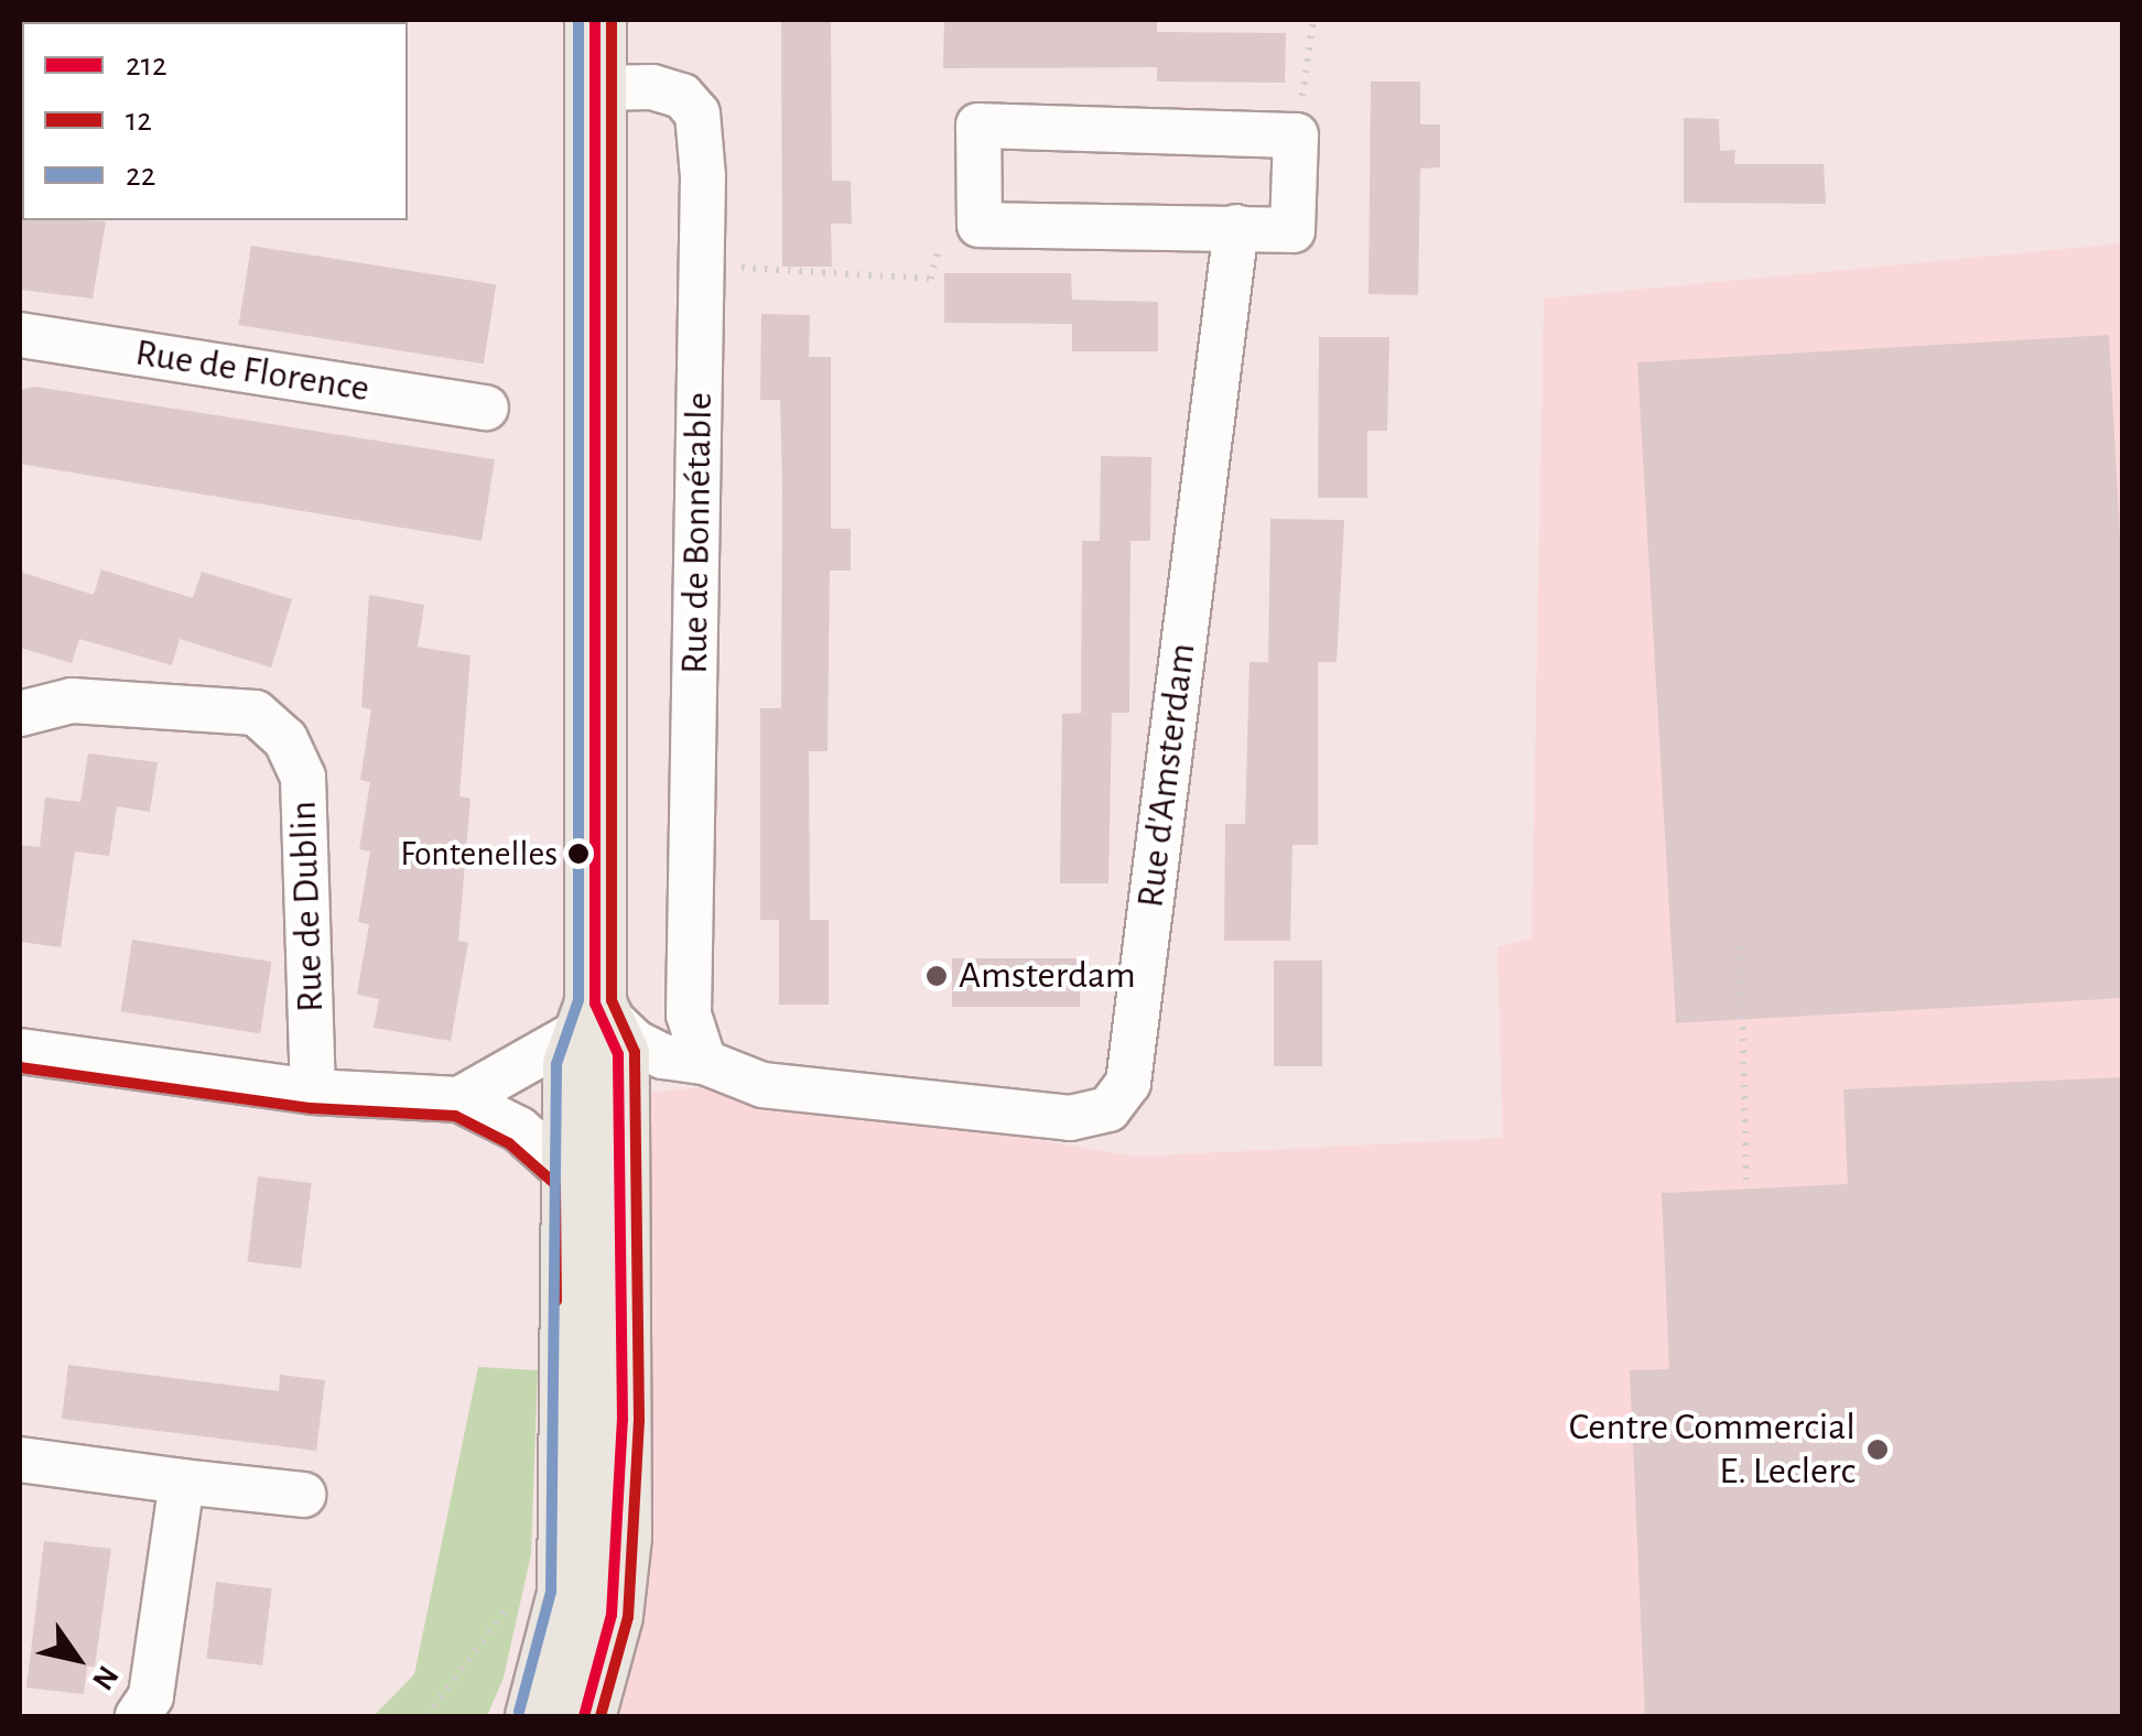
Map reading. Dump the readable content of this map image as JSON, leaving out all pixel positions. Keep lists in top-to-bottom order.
{
  "streets": {
    "street": [
      "Rue de Florence",
      "Rue de Bonnétable",
      "Rue d'Amsterdam",
      "Rue de Dublin"
    ]
  },
  "crossings": [
    ["Rue de Bonnétable", "Rue d'Amsterdam"]
  ],
  "places": ["Fontenelles", "Amsterdam", "Centre Commercial E. Leclerc"],
  "lines": ["transit line 212", "transit line 12", "transit line 22"],
  "legend": ["212", "12", "22"],
  "north": "bottom right"
}
